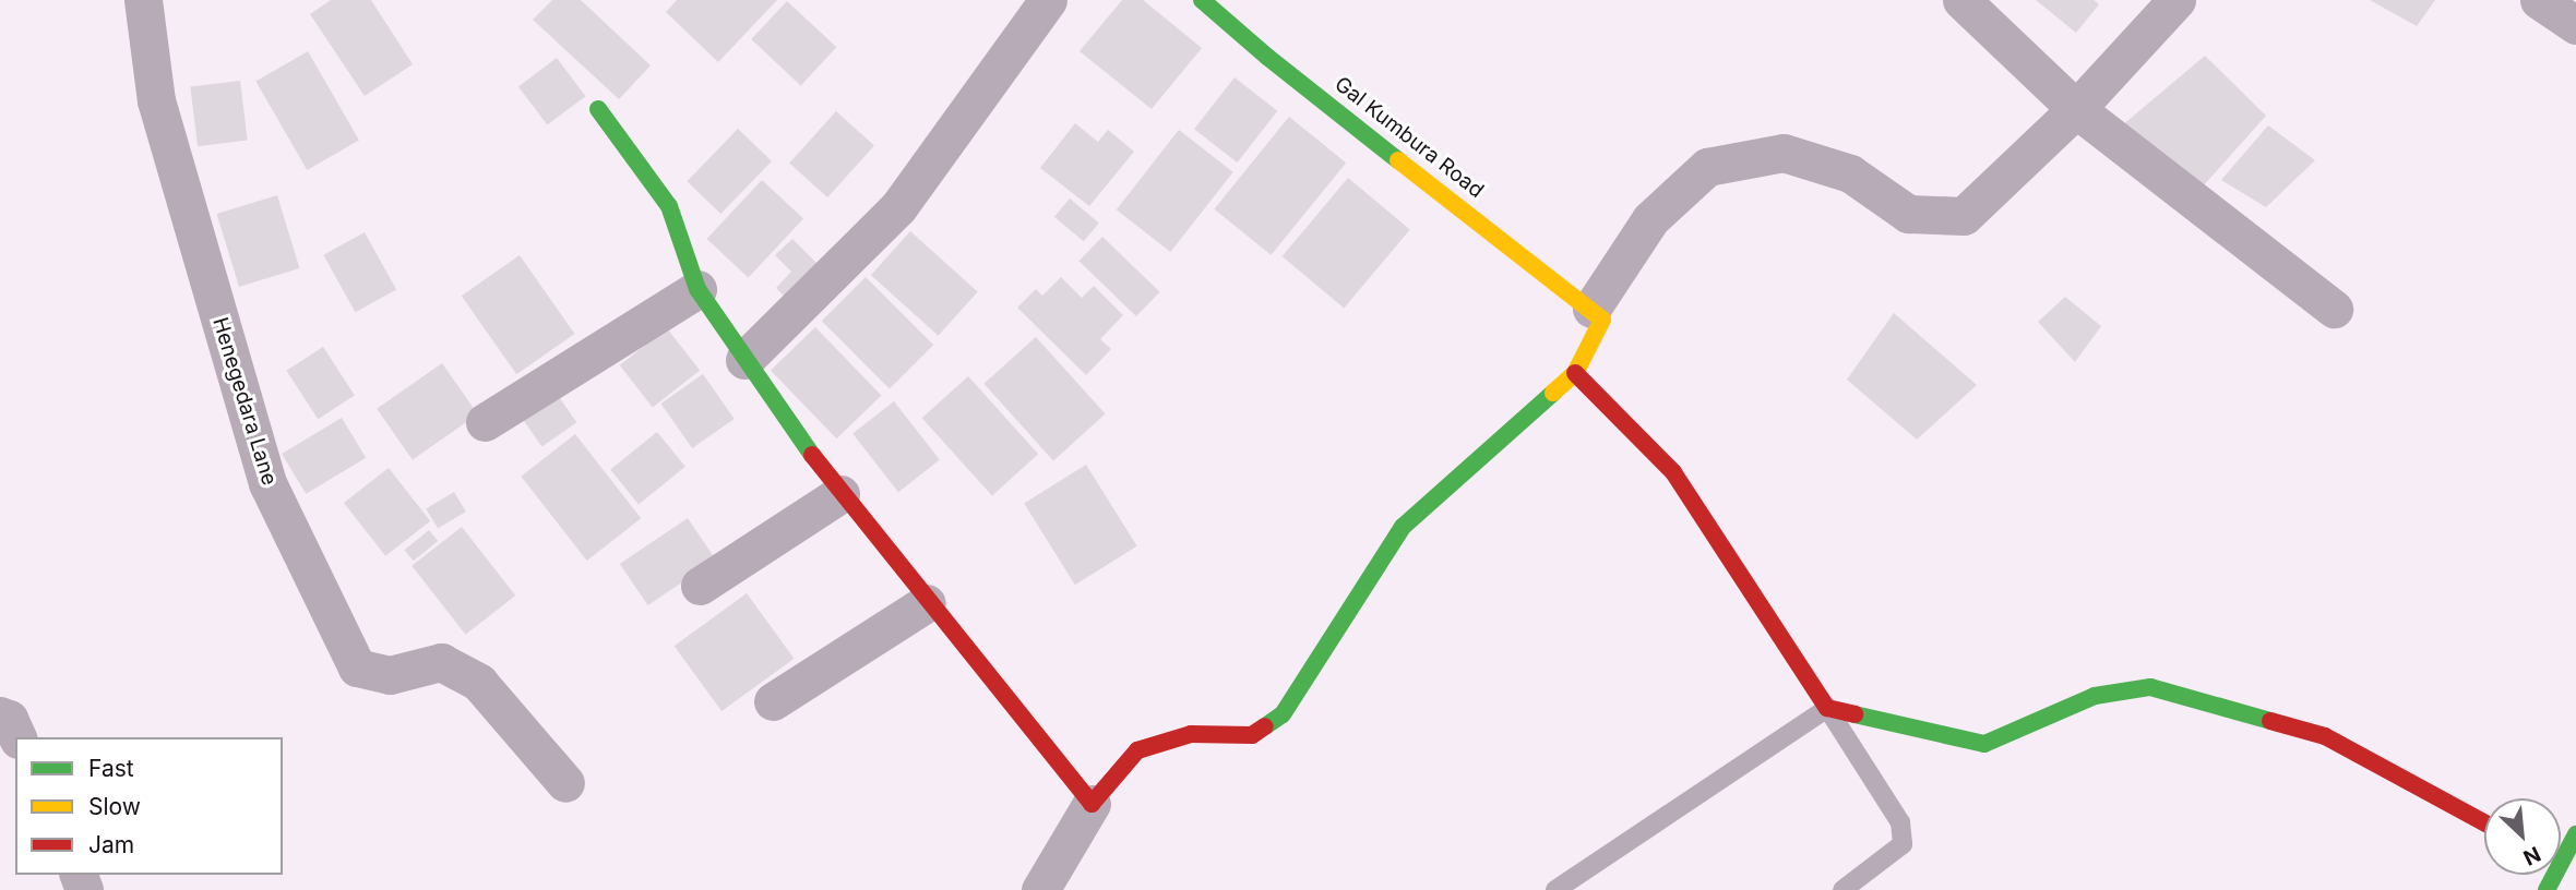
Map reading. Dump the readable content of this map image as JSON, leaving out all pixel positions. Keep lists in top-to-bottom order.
{
  "streets": {
    "street": ["Gal Kumbura Road", "Henegedara Lane"]
  },
  "legend": ["Fast", "Slow", "Jam"],
  "north": "bottom right"
}
